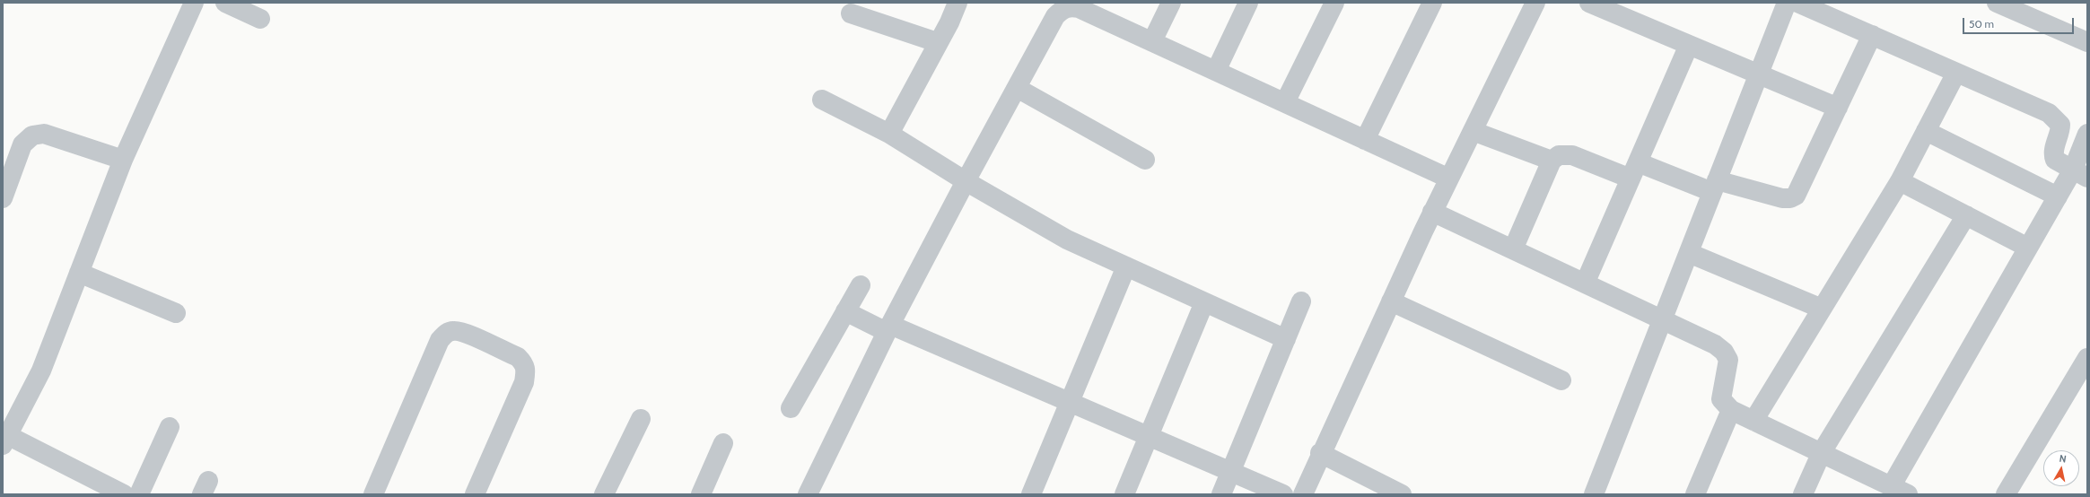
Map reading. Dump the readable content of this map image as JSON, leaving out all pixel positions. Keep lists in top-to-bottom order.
{
  "scale_bar": "50 m",
  "north": "top"
}
